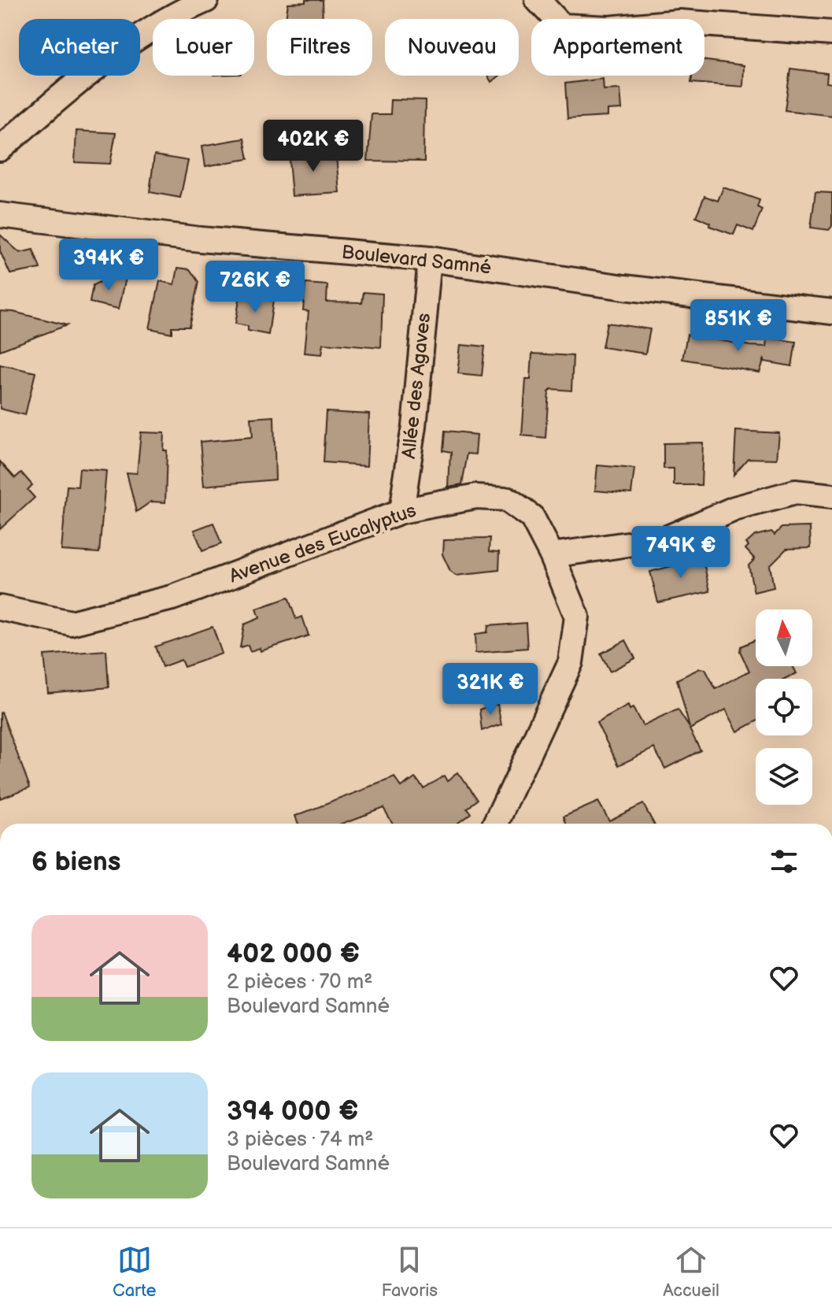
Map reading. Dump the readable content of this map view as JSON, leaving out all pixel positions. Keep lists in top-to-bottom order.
{
  "streets": {
    "street": ["Boulevard Samné", "Allée des Agaves", "Avenue des Eucalyptus"]
  },
  "crossings": [
    ["Boulevard Samné", "Allée des Agaves"],
    ["Allée des Agaves", "Avenue des Eucalyptus"]
  ],
  "north": "top",
  "page": {
    "chip": [
      "Acheter",
      "Louer",
      "Filtres",
      "Nouveau",
      "Appartement"
    ],
    "price": [
      "402K €",
      "394K €",
      "726K €",
      "851K €",
      "749K €",
      "321K €"
    ],
    "heading": "6 biens",
    "list": [
      {
        "name": "402 000 €",
        "note": "2 pièces · 70 m² · Boulevard Samné"
      },
      {
        "name": "394 000 €",
        "note": "3 pièces · 74 m² · Boulevard Samné"
      }
    ],
    "tabs": ["Carte", "Favoris", "Accueil"]
  }
}
